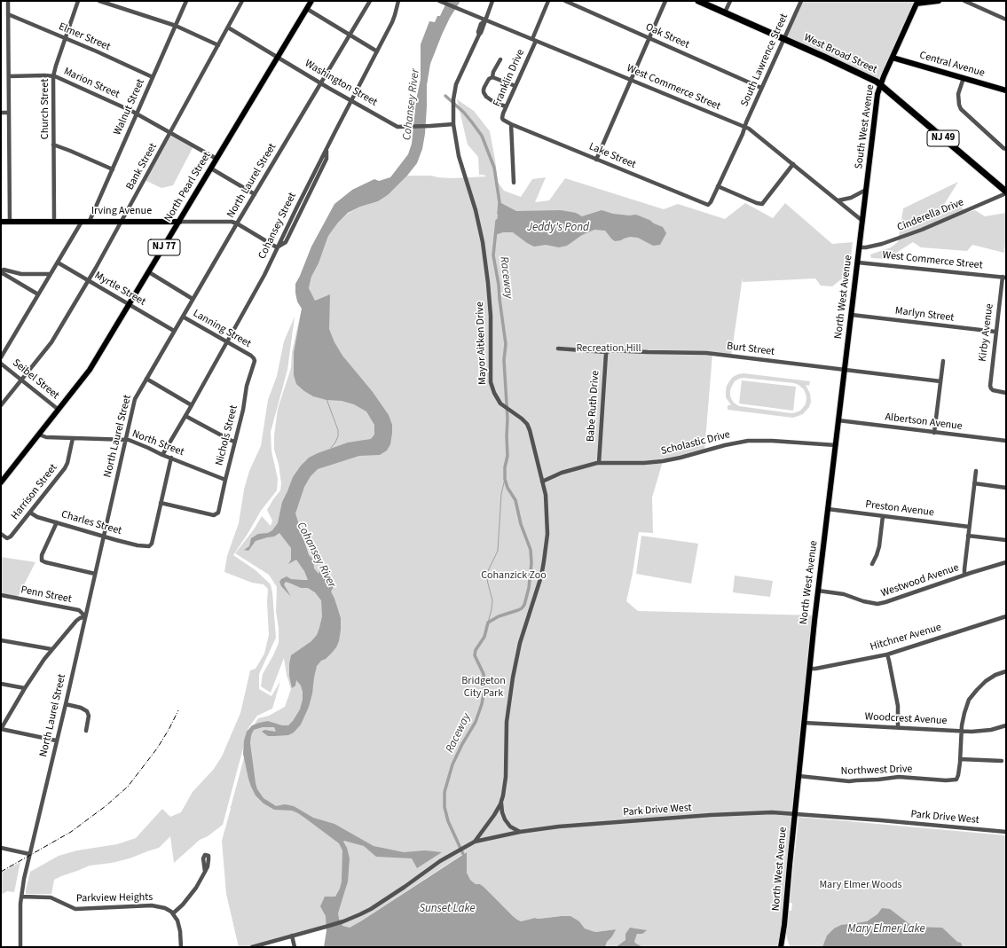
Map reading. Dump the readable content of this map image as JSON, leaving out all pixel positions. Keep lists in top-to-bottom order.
{
  "streets": {
    "highway": ["West Broad Street", "NJ 49"],
    "main road": [
      "Central Avenue",
      "South West Avenue",
      "North Pearl Street",
      "Irving Avenue",
      "NJ 77",
      "North West Avenue"
    ],
    "street": [
      "Oak Street",
      "Elmer Street",
      "South Lawrence Street",
      "Franklin Drive",
      "Marion Street",
      "Washington Street",
      "West Commerce Street",
      "Walnut Street",
      "Church Street",
      "Lake Street",
      "Bank Street",
      "North Laurel Street",
      "Cinderella Drive",
      "Cohansey Street",
      "Myrtle Street",
      "Marlyn Street",
      "Lanning Street",
      "Kirby Avenue",
      "Mayor Aitken Drive",
      "Burt Street",
      "Seibel Street",
      "Babe Ruth Drive",
      "Albertson Avenue",
      "Nichols Street",
      "North Street",
      "Scholastic Drive",
      "Harrison Street",
      "Preston Avenue",
      "Charles Street",
      "Westwood Avenue",
      "Penn Street",
      "Hitchner Avenue",
      "Woodcrest Avenue",
      "Northwest Drive",
      "Park Drive West",
      "Parkview Heights"
    ]
  },
  "crossings": [
    ["Oak Street", "South Lawrence Street"],
    ["Elmer Street", "Walnut Street"],
    ["Elmer Street", "Church Street"],
    ["West Broad Street", "South Lawrence Street"],
    ["West Broad Street", "South West Avenue"],
    ["West Broad Street", "Cinderella Drive"],
    ["South Lawrence Street", "West Commerce Street"],
    ["South Lawrence Street", "Lake Street"],
    ["Central Avenue", "South West Avenue"],
    ["Franklin Drive", "West Commerce Street"],
    ["Franklin Drive", "Lake Street"],
    ["Marion Street", "Walnut Street"],
    ["Marion Street", "Church Street"],
    ["Marion Street", "Bank Street"],
    ["Marion Street", "North Pearl Street"],
    ["Washington Street", "Bank Street"],
    ["Washington Street", "North Laurel Street"],
    ["Washington Street", "North Pearl Street"],
    ["Washington Street", "Mayor Aitken Drive"],
    ["West Commerce Street", "South West Avenue"],
    ["West Commerce Street", "North West Avenue"],
    ["West Commerce Street", "Kirby Avenue"],
    ["West Commerce Street", "Mayor Aitken Drive"],
    ["Walnut Street", "Irving Avenue"],
    ["Church Street", "Irving Avenue"],
    ["South West Avenue", "North West Avenue"],
    ["Bank Street", "Irving Avenue"],
    ["Bank Street", "Myrtle Street"],
    ["Bank Street", "Seibel Street"],
    ["North Laurel Street", "Irving Avenue"],
    ["North Laurel Street", "Myrtle Street"],
    ["North Laurel Street", "Lanning Street"],
    ["North Laurel Street", "North Street"],
    ["North Laurel Street", "Charles Street"],
    ["North Laurel Street", "Penn Street"],
    ["North Laurel Street", "Parkview Heights"],
    ["North Pearl Street", "Irving Avenue"],
    ["North Pearl Street", "Myrtle Street"],
    ["North Pearl Street", "Seibel Street"],
    ["North Pearl Street", "North Street"],
    ["Irving Avenue", "Cohansey Street"],
    ["Cinderella Drive", "North West Avenue"],
    ["Cohansey Street", "Lanning Street"],
    ["Cohansey Street", "North Street"],
    ["North West Avenue", "Marlyn Street"],
    ["North West Avenue", "Burt Street"],
    ["North West Avenue", "Albertson Avenue"],
    ["North West Avenue", "Scholastic Drive"],
    ["North West Avenue", "Preston Avenue"],
    ["North West Avenue", "Westwood Avenue"],
    ["North West Avenue", "Hitchner Avenue"],
    ["North West Avenue", "Woodcrest Avenue"],
    ["North West Avenue", "Northwest Drive"],
    ["North West Avenue", "Park Drive West"],
    ["Marlyn Street", "Kirby Avenue"],
    ["Lanning Street", "Nichols Street"],
    ["Mayor Aitken Drive", "Scholastic Drive"],
    ["Mayor Aitken Drive", "Park Drive West"],
    ["Burt Street", "Babe Ruth Drive"],
    ["Babe Ruth Drive", "Scholastic Drive"],
    ["Nichols Street", "North Street"],
    ["Nichols Street", "Charles Street"],
    ["North Street", "Harrison Street"],
    ["Harrison Street", "Charles Street"]
  ],
  "water": [
    "Cohansey River",
    "Jeddy's Pond",
    "Raceway",
    "Sunset Lake",
    "Mary Elmer Lake"
  ],
  "parks": [
    "Recreation Hill",
    "Cohanzick Zoo",
    "Bridgeton City Park",
    "Mary Elmer Woods"
  ]
}
